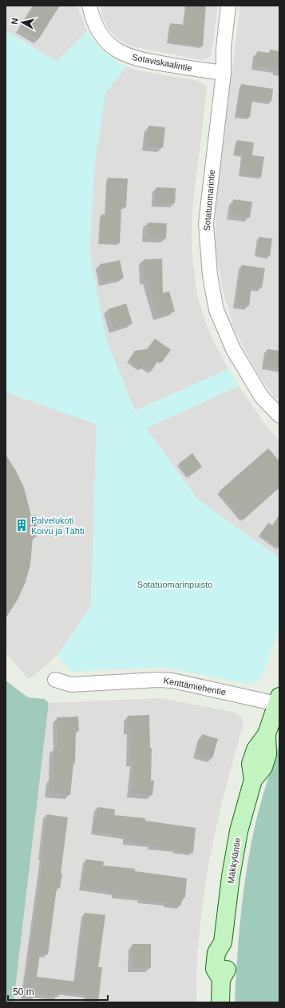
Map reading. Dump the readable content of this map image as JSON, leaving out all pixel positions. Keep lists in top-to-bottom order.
{
  "streets": {
    "street": [
      "Sotaviskaalintie",
      "Sotatuomarintie",
      "Kenttämiehentie",
      "Mäkkyläntie"
    ]
  },
  "crossings": [
    ["Sotaviskaalintie", "Sotatuomarintie"],
    ["Kenttämiehentie", "Mäkkyläntie"]
  ],
  "parks": ["Sotatuomarinpuisto"],
  "places": {
    "building": ["Palvelukoti Koivu ja Tähti"]
  },
  "scale_bar": "50 m",
  "north": "left"
}
